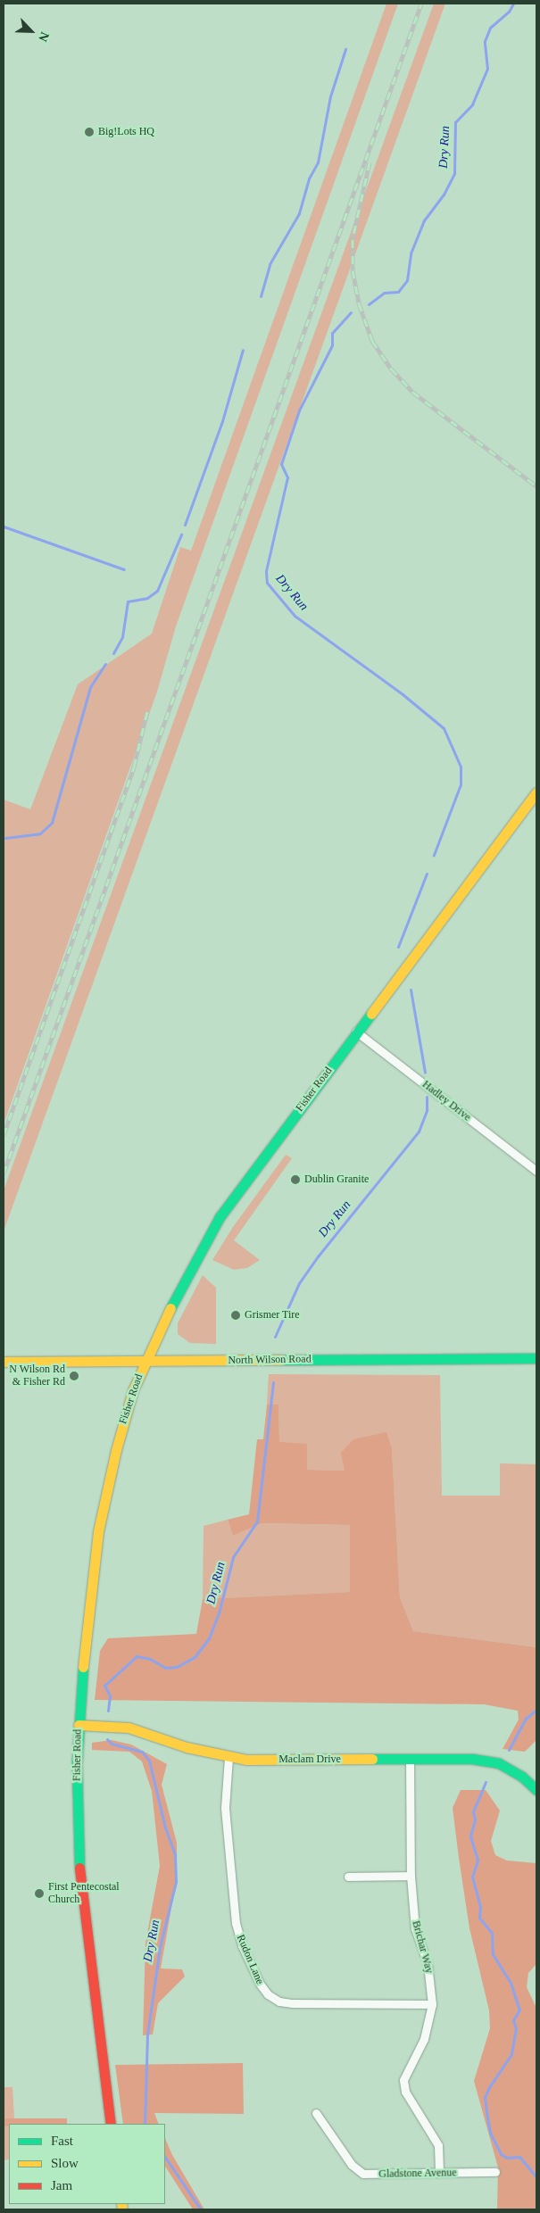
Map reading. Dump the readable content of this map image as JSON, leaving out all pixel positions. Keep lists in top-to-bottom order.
{
  "streets": {
    "main road": ["Fisher Road", "North Wilson Road", "Maclam Drive"],
    "street": [
      "Hadley Drive",
      "Brichar Way",
      "Rudon Lane",
      "Gladstone Avenue"
    ]
  },
  "crossings": [
    ["Fisher Road", "Hadley Drive"],
    ["Fisher Road", "North Wilson Road"],
    ["Fisher Road", "Maclam Drive"],
    ["Maclam Drive", "Brichar Way"],
    ["Maclam Drive", "Rudon Lane"],
    ["Brichar Way", "Rudon Lane"],
    ["Brichar Way", "Gladstone Avenue"]
  ],
  "water": ["Dry Run"],
  "places": [
    "Big!Lots HQ",
    "Dublin Granite",
    "Grismer Tire",
    "N Wilson Rd & Fisher Rd",
    "First Pentecostal Church"
  ],
  "legend": ["Fast", "Slow", "Jam"],
  "north": "bottom right"
}
